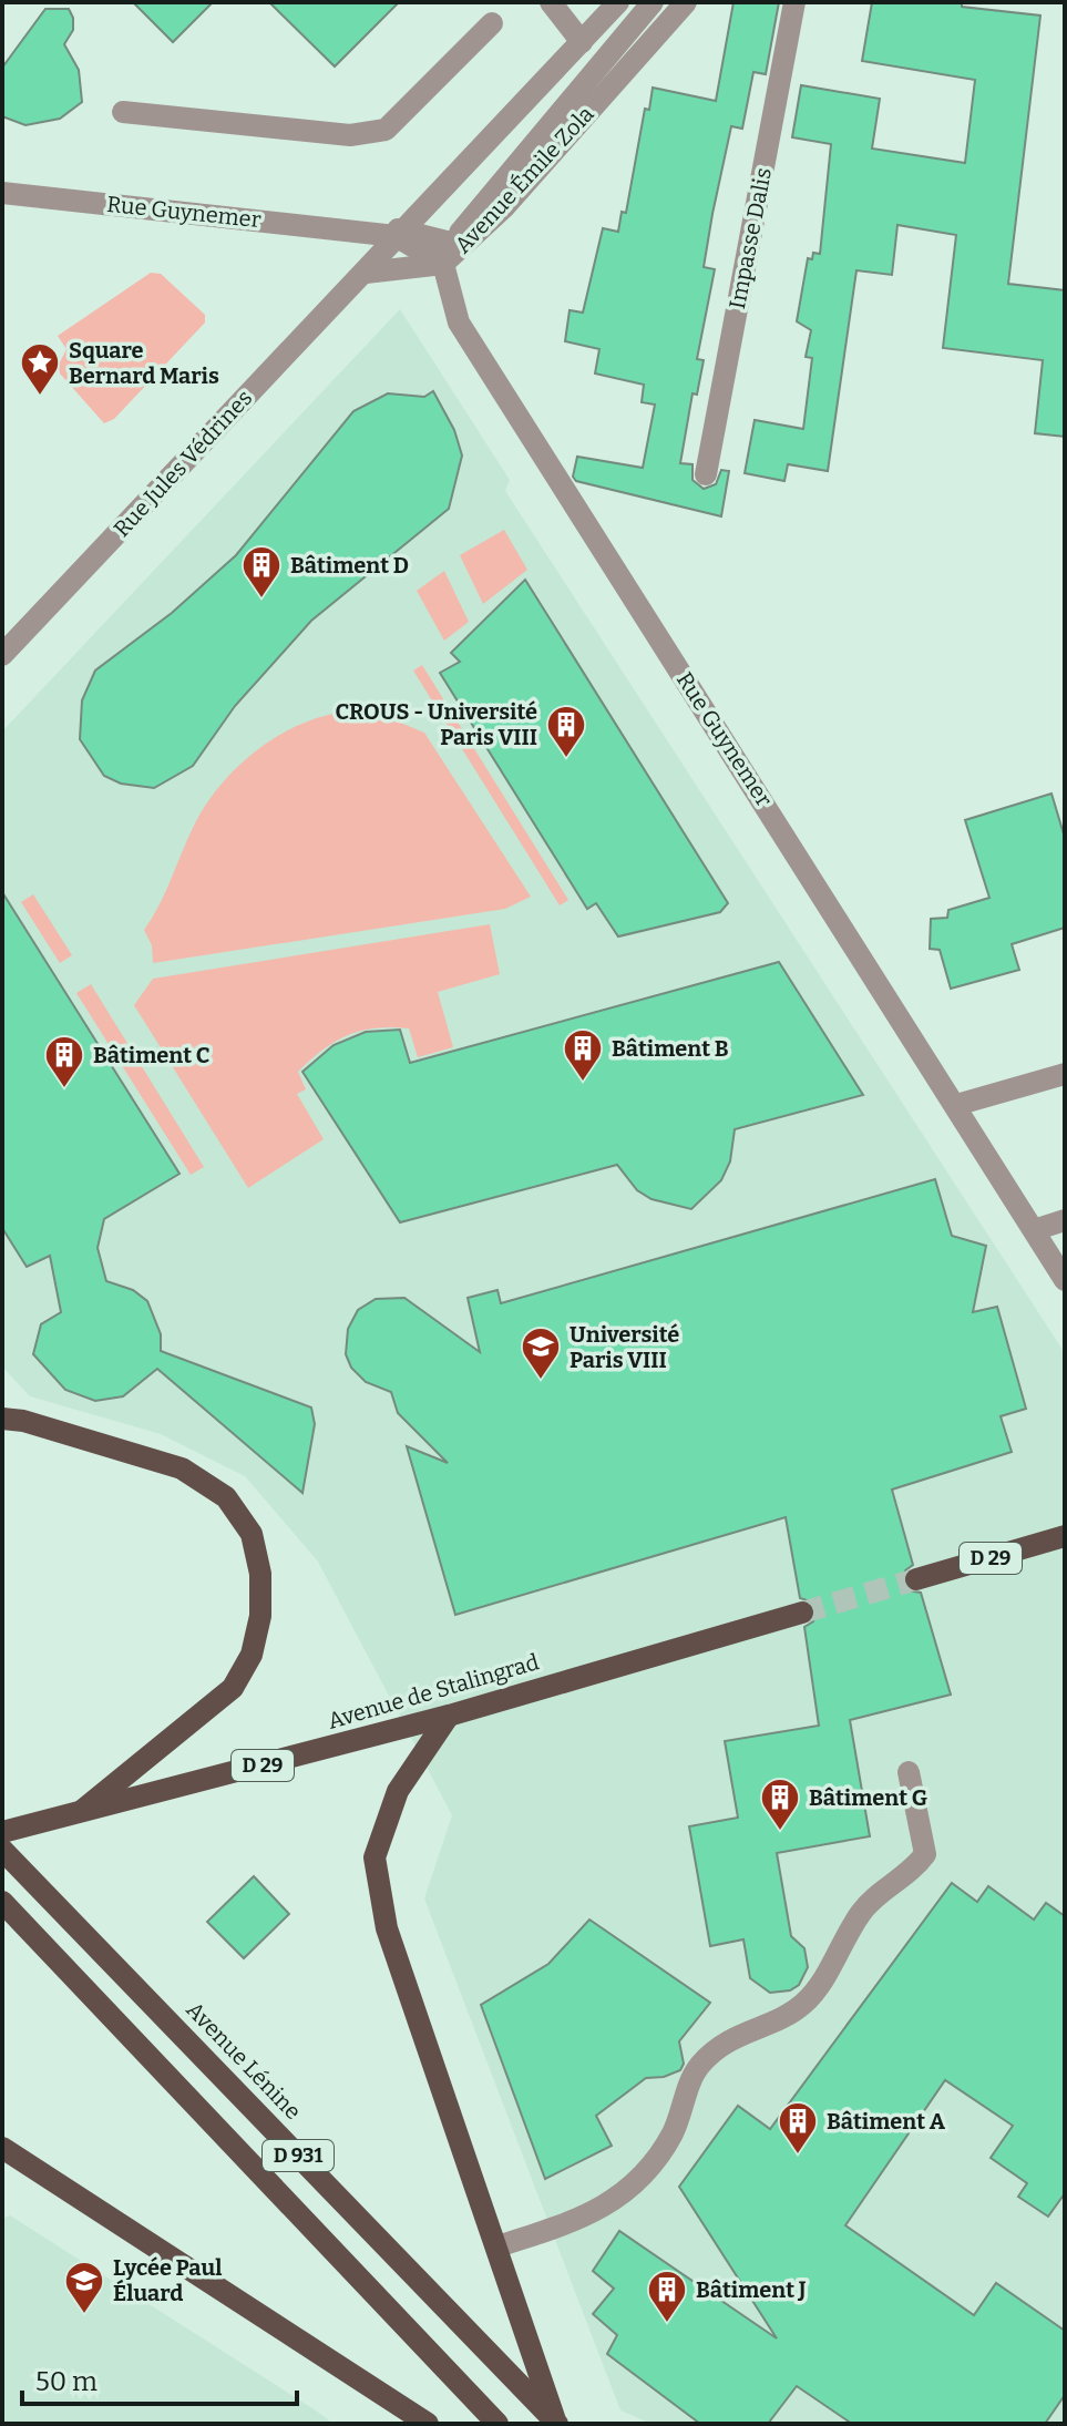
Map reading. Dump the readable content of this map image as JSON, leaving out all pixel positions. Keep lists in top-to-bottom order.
{
  "streets": {
    "main road": [
      "D 29",
      "Avenue de Stalingrad",
      "Avenue Lénine",
      "D 931"
    ],
    "street": [
      "Avenue Émile Zola",
      "Rue Guynemer",
      "Impasse Dalis",
      "Rue Jules Védrines"
    ]
  },
  "crossings": [
    ["Avenue Émile Zola", "Rue Guynemer"],
    ["Rue Guynemer", "Rue Jules Védrines"],
    ["Avenue de Stalingrad", "Avenue Lénine"]
  ],
  "places": {
    "place": ["Square Bernard Maris"],
    "building": [
      "Bâtiment D",
      "CROUS - Université Paris VIII",
      "Bâtiment B",
      "Bâtiment C",
      "Bâtiment G",
      "Bâtiment A",
      "Bâtiment J"
    ],
    "school or university": ["Université Paris VIII", "Lycée Paul Éluard"]
  },
  "scale_bar": "50 m"
}
